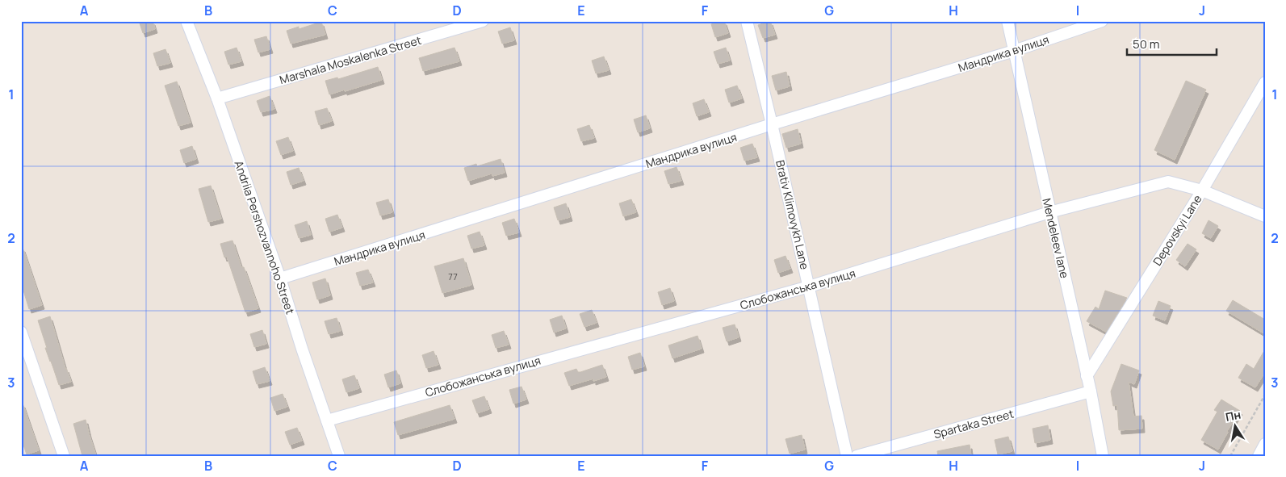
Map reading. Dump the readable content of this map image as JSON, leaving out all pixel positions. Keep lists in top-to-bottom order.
{
  "streets": {
    "street": [
      "Мандрика вулиця",
      "Marshala Moskalenka Street",
      "Brativ Klimovykh Lane",
      "Depovskyi Lane",
      "Andriia Pershozvannoho Street",
      "Mendeleev lane",
      "Слобожанська вулиця",
      "Spartaka Street"
    ]
  },
  "crossings": [
    ["Мандрика вулиця", "Brativ Klimovykh Lane"],
    ["Мандрика вулиця", "Andriia Pershozvannoho Street"],
    ["Мандрика вулиця", "Mendeleev lane"],
    ["Marshala Moskalenka Street", "Andriia Pershozvannoho Street"],
    ["Brativ Klimovykh Lane", "Слобожанська вулиця"],
    ["Depovskyi Lane", "Mendeleev lane"],
    ["Depovskyi Lane", "Слобожанська вулиця"],
    ["Andriia Pershozvannoho Street", "Слобожанська вулиця"],
    ["Mendeleev lane", "Слобожанська вулиця"],
    ["Mendeleev lane", "Spartaka Street"]
  ],
  "house_numbers": ["77"],
  "scale_bar": "50 m",
  "north": "top",
  "grid": {
    "columns": [
      "A",
      "B",
      "C",
      "D",
      "E",
      "F",
      "G",
      "H",
      "I",
      "J"
    ],
    "rows": ["1", "2", "3"]
  }
}
